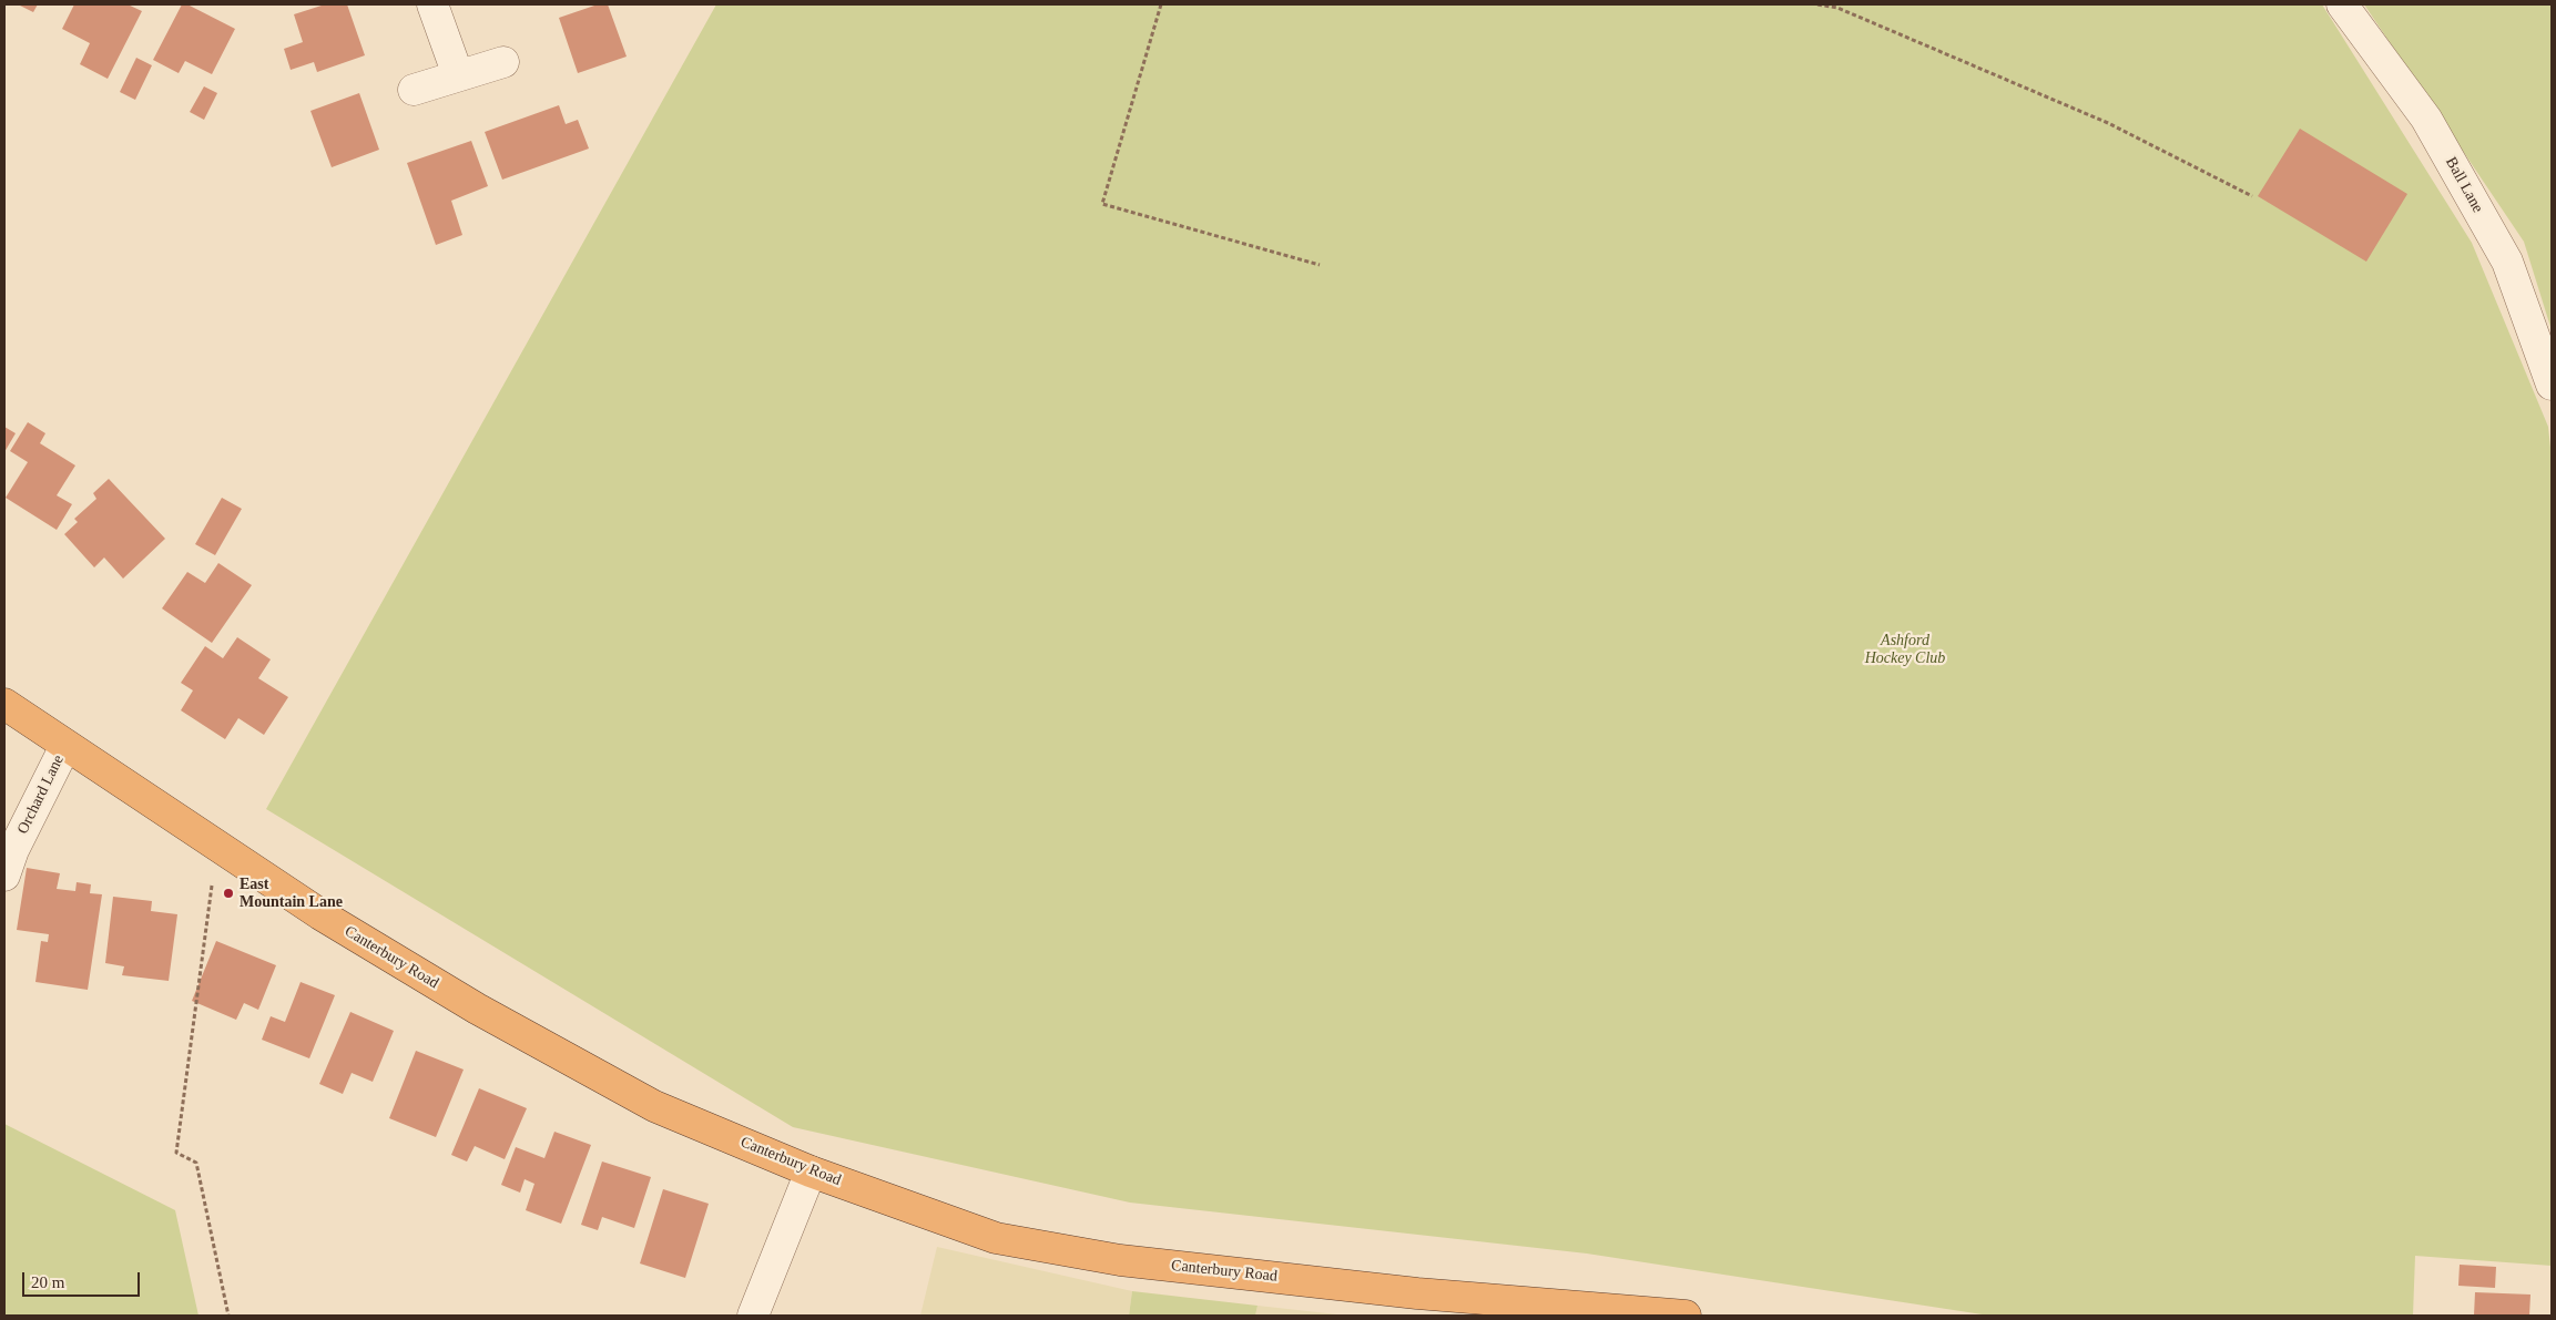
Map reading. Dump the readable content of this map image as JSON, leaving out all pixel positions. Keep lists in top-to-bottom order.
{
  "streets": {
    "highway": ["Canterbury Road"],
    "street": ["Ball Lane", "Orchard Lane"]
  },
  "crossings": [
    ["Orchard Lane", "Canterbury Road"]
  ],
  "parks": ["Ashford Hockey Club"],
  "places": ["East Mountain Lane"],
  "scale_bar": "20 m"
}
